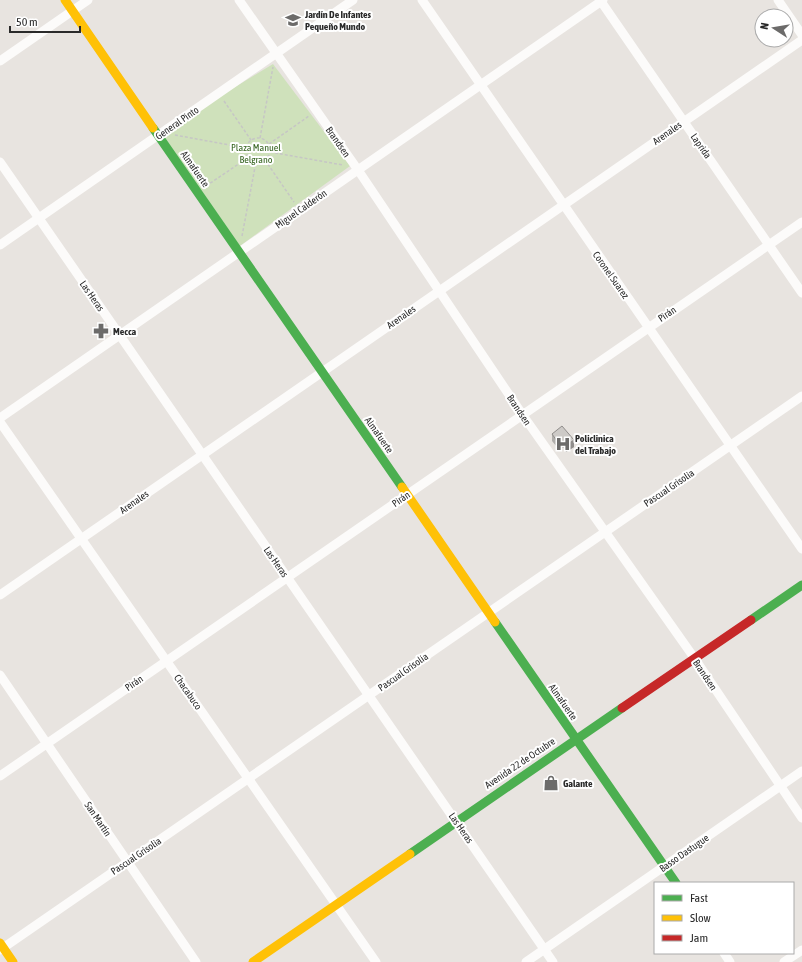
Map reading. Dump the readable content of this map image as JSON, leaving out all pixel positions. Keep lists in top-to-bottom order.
{
  "streets": {
    "street": [
      "General Pinto",
      "Arenales",
      "Brandsen",
      "Laprida",
      "Almafuerte",
      "Miguel Calderón",
      "Coronel Suarez",
      "Las Heras",
      "Pirán",
      "Pascual Grisolia",
      "Chacabuco",
      "Avenida 22 de Octubre",
      "San Martín",
      "Basso Dastugue"
    ]
  },
  "crossings": [
    ["General Pinto", "Brandsen"],
    ["General Pinto", "Almafuerte"],
    ["General Pinto", "Las Heras"],
    ["Arenales", "Brandsen"],
    ["Arenales", "Laprida"],
    ["Arenales", "Almafuerte"],
    ["Arenales", "Coronel Suarez"],
    ["Arenales", "Las Heras"],
    ["Arenales", "Chacabuco"],
    ["Brandsen", "Miguel Calderón"],
    ["Brandsen", "Pirán"],
    ["Brandsen", "Pascual Grisolia"],
    ["Brandsen", "Avenida 22 de Octubre"],
    ["Brandsen", "Basso Dastugue"],
    ["Laprida", "Miguel Calderón"],
    ["Laprida", "Pirán"],
    ["Almafuerte", "Miguel Calderón"],
    ["Almafuerte", "Pirán"],
    ["Almafuerte", "Pascual Grisolia"],
    ["Almafuerte", "Avenida 22 de Octubre"],
    ["Almafuerte", "Basso Dastugue"],
    ["Miguel Calderón", "Coronel Suarez"],
    ["Miguel Calderón", "Las Heras"],
    ["Coronel Suarez", "Pirán"],
    ["Coronel Suarez", "Pascual Grisolia"],
    ["Las Heras", "Pirán"],
    ["Las Heras", "Pascual Grisolia"],
    ["Las Heras", "Avenida 22 de Octubre"],
    ["Las Heras", "Basso Dastugue"],
    ["Pirán", "Chacabuco"],
    ["Pirán", "San Martín"],
    ["Pascual Grisolia", "Chacabuco"],
    ["Pascual Grisolia", "San Martín"],
    ["Chacabuco", "Avenida 22 de Octubre"]
  ],
  "parks": ["Plaza Manuel Belgrano"],
  "places": {
    "school or university": ["Jardín De Infantes Pequeño Mundo"],
    "pharmacy": ["Mecca"],
    "hospital": ["Policlinica del Trabajo"],
    "shop": ["Galante"]
  },
  "legend": ["Fast", "Slow", "Jam"],
  "scale_bar": "50 m",
  "north": "left"
}
